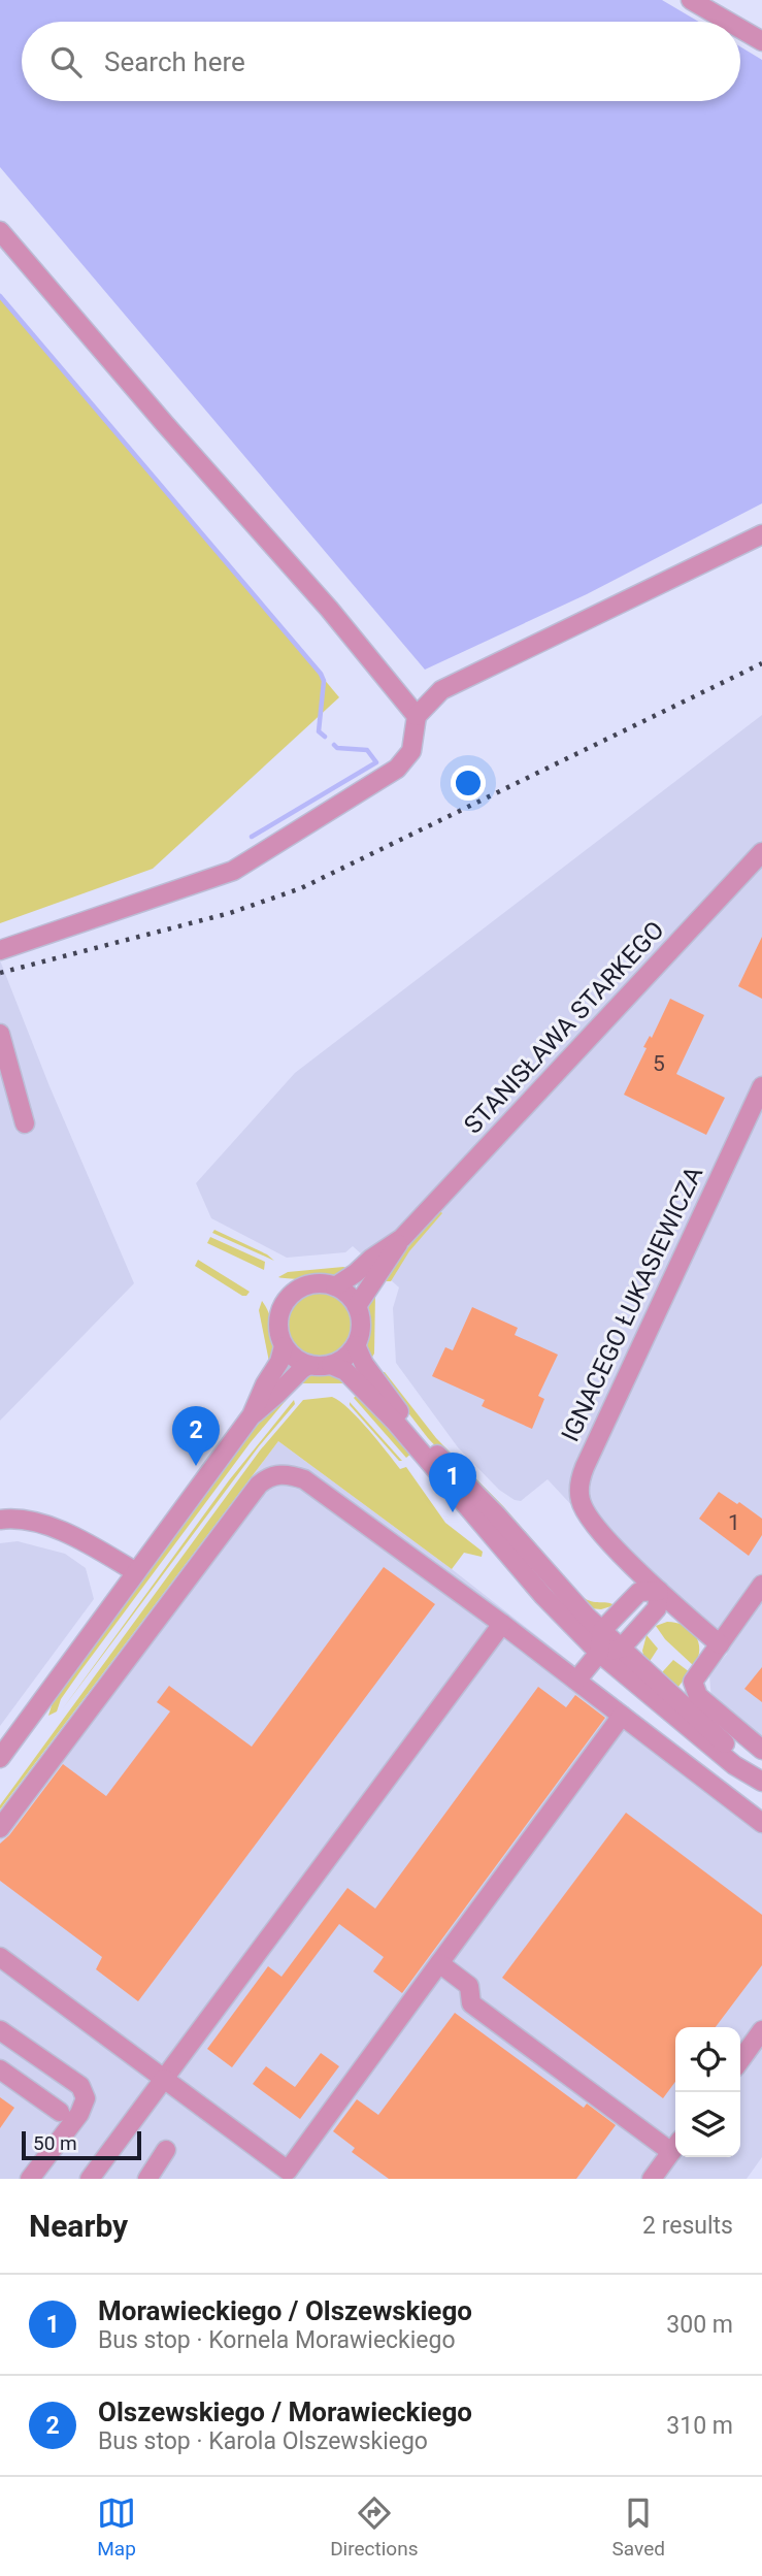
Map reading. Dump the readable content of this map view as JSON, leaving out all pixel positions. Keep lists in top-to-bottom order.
{
  "streets": {
    "street": ["STANISŁAWA STARKEGO", "IGNACEGO ŁUKASIEWICZA"]
  },
  "house_numbers": ["5", "1"],
  "scale_bar": "50 m",
  "page": {
    "search": "Search here",
    "pins": ["2", "1"],
    "scale": "50 m",
    "heading": ["Nearby", "2 results"],
    "list": [
      {
        "mark": "1",
        "name": "Morawieckiego / Olszewskiego",
        "note": "Bus stop · Kornela Morawieckiego",
        "value": "300 m"
      },
      {
        "mark": "2",
        "name": "Olszewskiego / Morawieckiego",
        "note": "Bus stop · Karola Olszewskiego",
        "value": "310 m"
      }
    ],
    "nav": ["Map", "Directions", "Saved"]
  }
}
